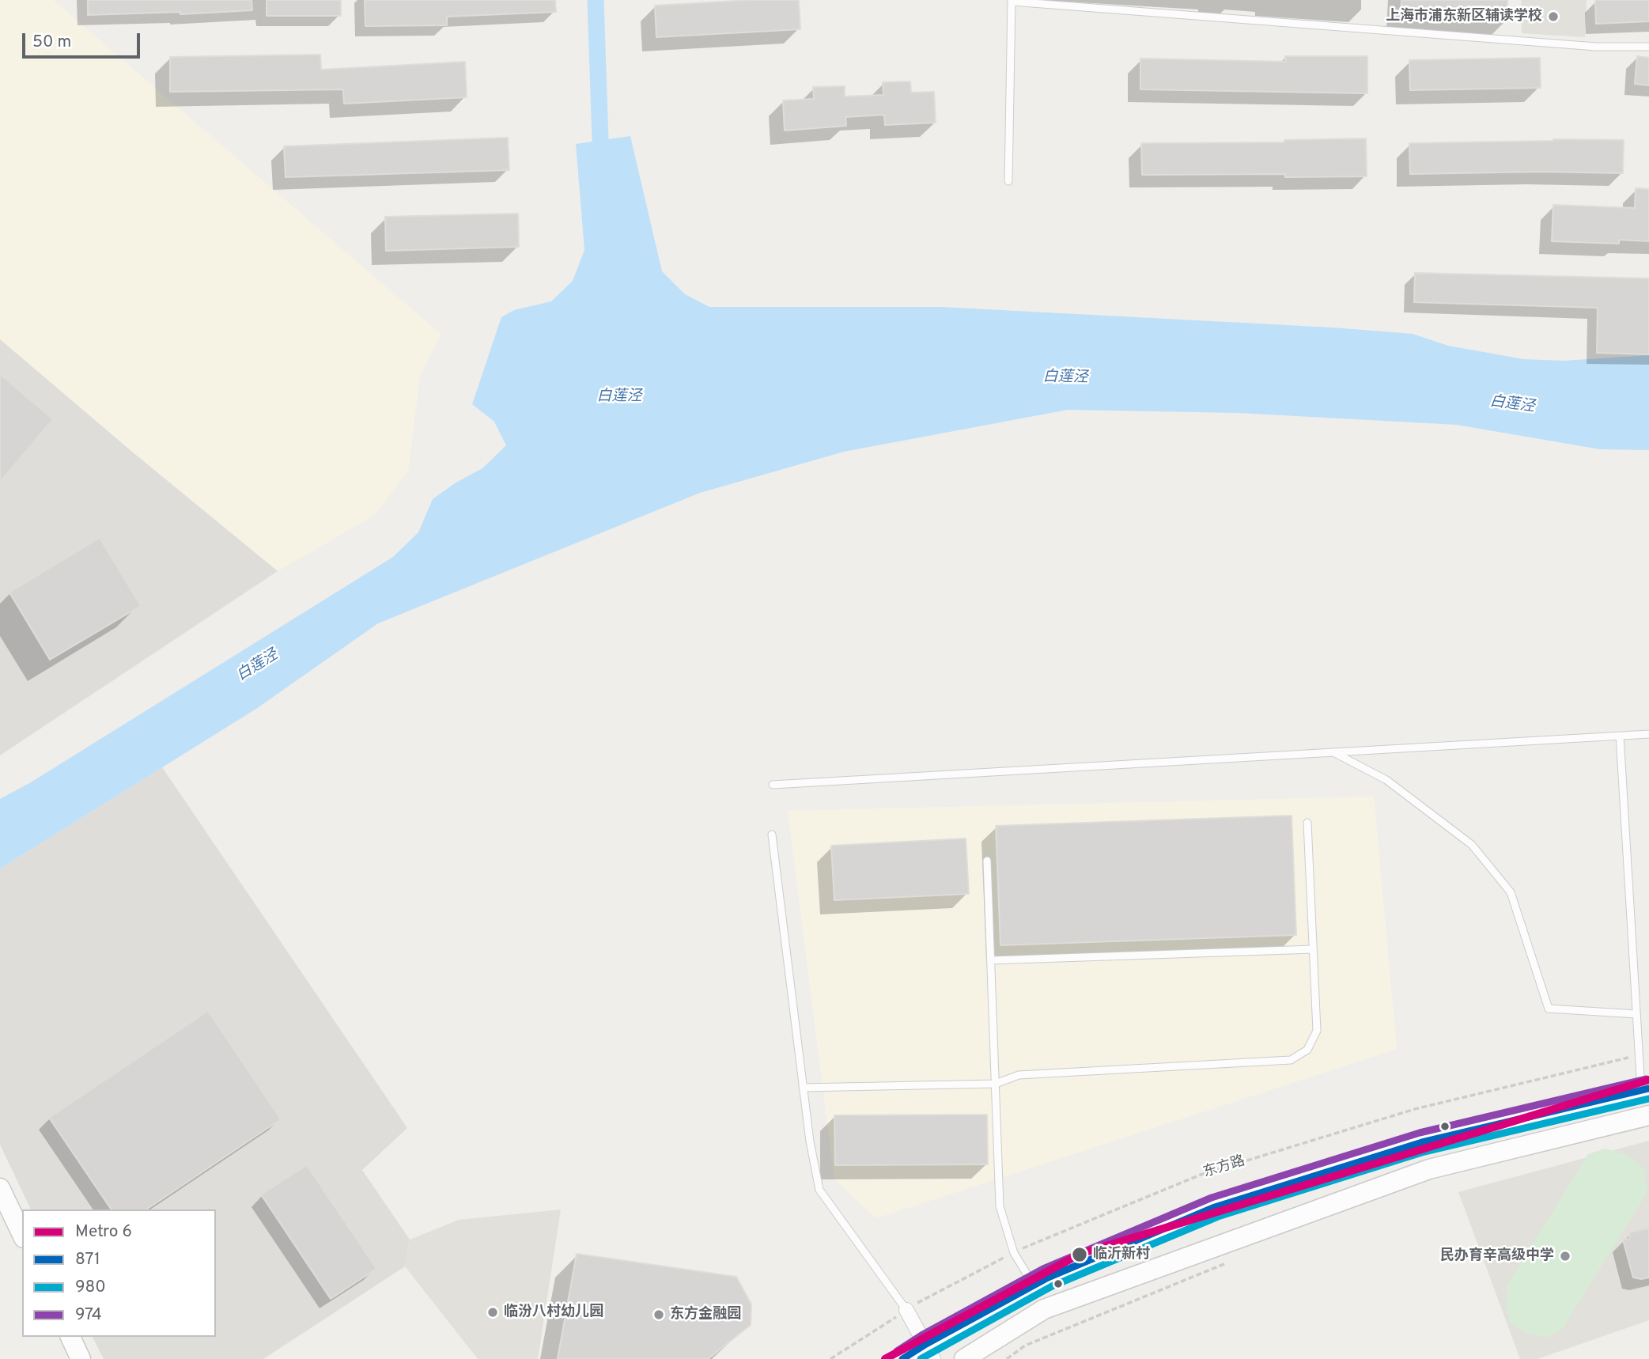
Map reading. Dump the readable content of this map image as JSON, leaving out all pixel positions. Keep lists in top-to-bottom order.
{
  "streets": {
    "path": ["东方路"]
  },
  "water": ["白莲泾"],
  "places": [
    "上海市浦东新区辅读学校",
    "临沂新村",
    "民办育辛高级中学",
    "临汾八村幼儿园",
    "东方金融园"
  ],
  "lines": [
    "transit line 974",
    "metro line 6",
    "transit line 871",
    "transit line 980"
  ],
  "legend": [
    "Metro 6",
    "871",
    "980",
    "974"
  ],
  "scale_bar": "50 m"
}
